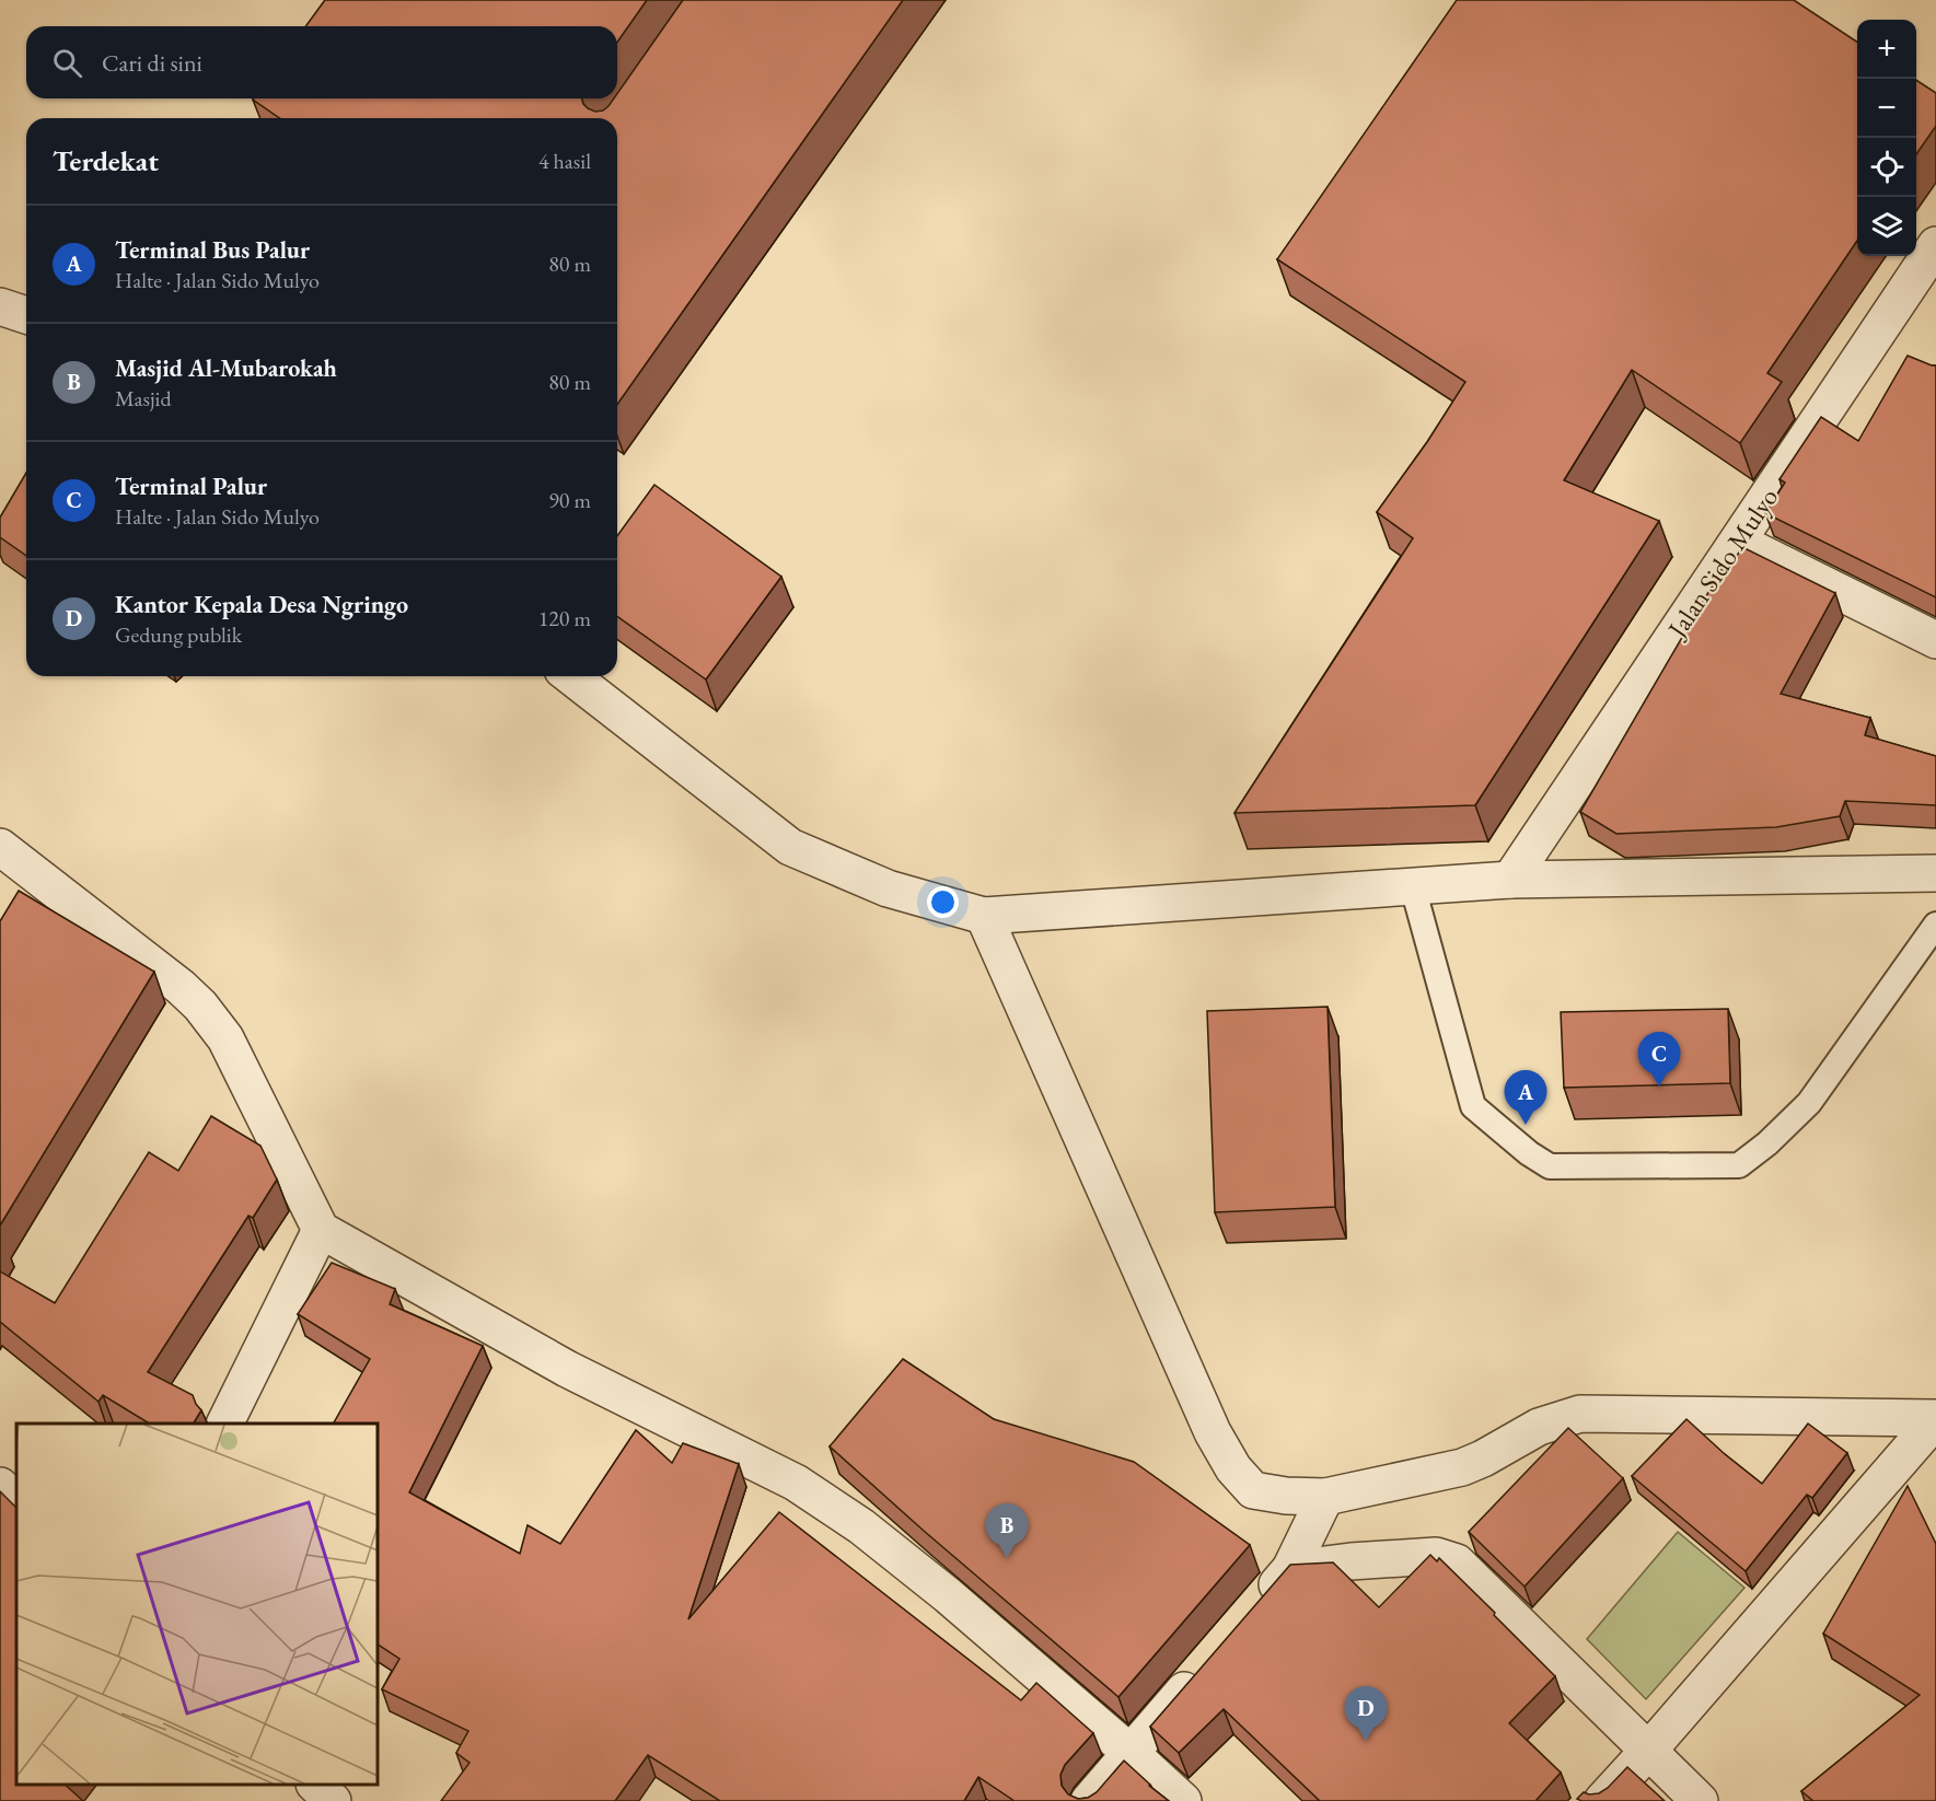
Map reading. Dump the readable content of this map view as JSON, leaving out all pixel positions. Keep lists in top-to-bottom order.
{
  "streets": {
    "street": ["Jalan Sido Mulyo"]
  },
  "page": {
    "map_buttons": ["+", "−"],
    "search": "Cari di sini",
    "heading": ["Terdekat", "4 hasil"],
    "list": [
      {
        "mark": "A",
        "name": "Terminal Bus Palur",
        "note": "Halte · Jalan Sido Mulyo",
        "value": "80 m"
      },
      {
        "mark": "B",
        "name": "Masjid Al-Mubarokah",
        "note": "Masjid",
        "value": "80 m"
      },
      {
        "mark": "C",
        "name": "Terminal Palur",
        "note": "Halte · Jalan Sido Mulyo",
        "value": "90 m"
      },
      {
        "mark": "D",
        "name": "Kantor Kepala Desa Ngringo",
        "note": "Gedung publik",
        "value": "120 m"
      }
    ],
    "pins": [
      "C",
      "A",
      "B",
      "D"
    ]
  }
}
